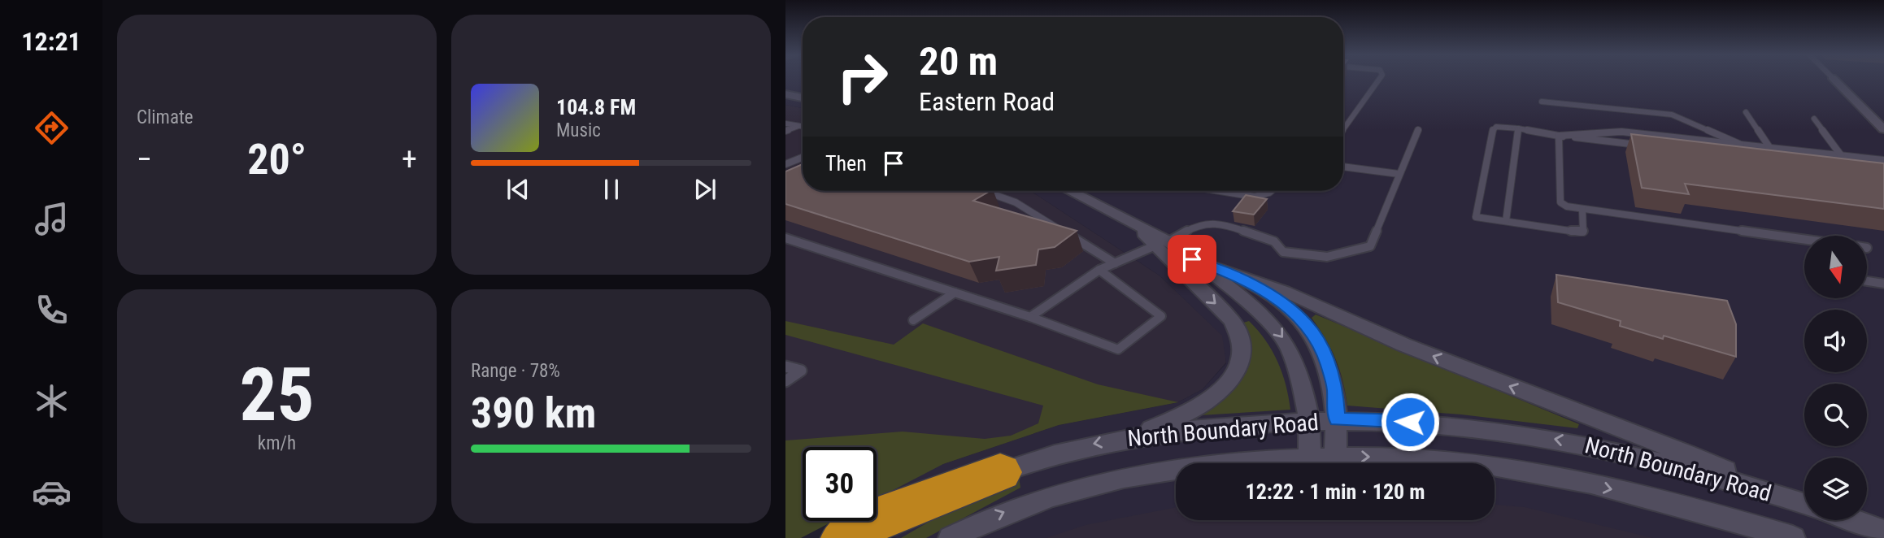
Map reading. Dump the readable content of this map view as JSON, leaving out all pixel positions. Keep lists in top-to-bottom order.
{
  "streets": {
    "street": ["North Boundary Road"]
  },
  "north": "bottom",
  "page": {
    "tabs": "12:21",
    "tile": [
      "Climate",
      ["25", "km/h"],
      ["Range · 78%", "390 km"]
    ],
    "turn": ["20 m", "Eastern Road"],
    "song": ["104.8 FM", "Music"],
    "heat": ["−", "20°", "+"],
    "then": "Then",
    "limit": "30",
    "trip": "12:22 · 1 min · 120 m"
  }
}
